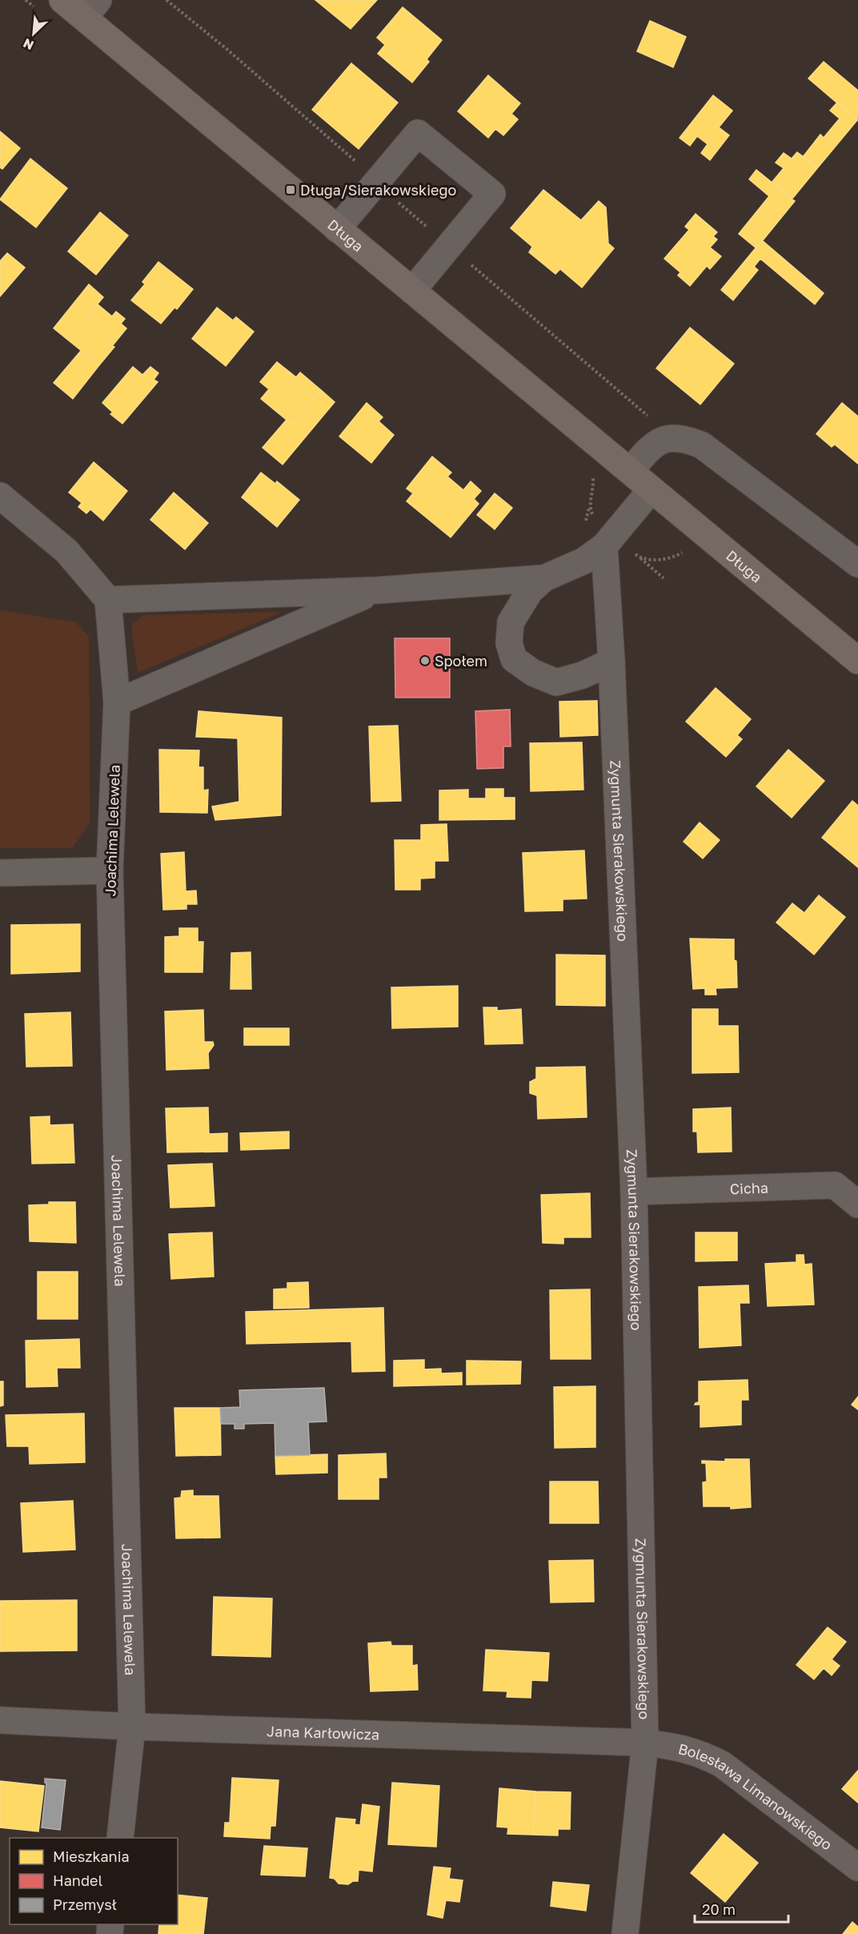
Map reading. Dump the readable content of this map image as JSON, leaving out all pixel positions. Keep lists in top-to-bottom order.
{
  "streets": {
    "main road": ["Długa"],
    "street": [
      "Joachima Lelewela",
      "Zygmunta Sierakowskiego",
      "Cicha",
      "Jana Karłowicza",
      "Bolesława Limanowskiego"
    ]
  },
  "crossings": [
    ["Joachima Lelewela", "Jana Karłowicza"],
    ["Zygmunta Sierakowskiego", "Cicha"],
    ["Zygmunta Sierakowskiego", "Jana Karłowicza"],
    ["Zygmunta Sierakowskiego", "Bolesława Limanowskiego"],
    ["Jana Karłowicza", "Bolesława Limanowskiego"]
  ],
  "places": {
    "transit": ["Długa/Sierakowskiego"],
    "other": ["Społem"]
  },
  "legend": ["Mieszkania", "Handel", "Przemysł"],
  "scale_bar": "20 m",
  "north": "bottom left"
}
